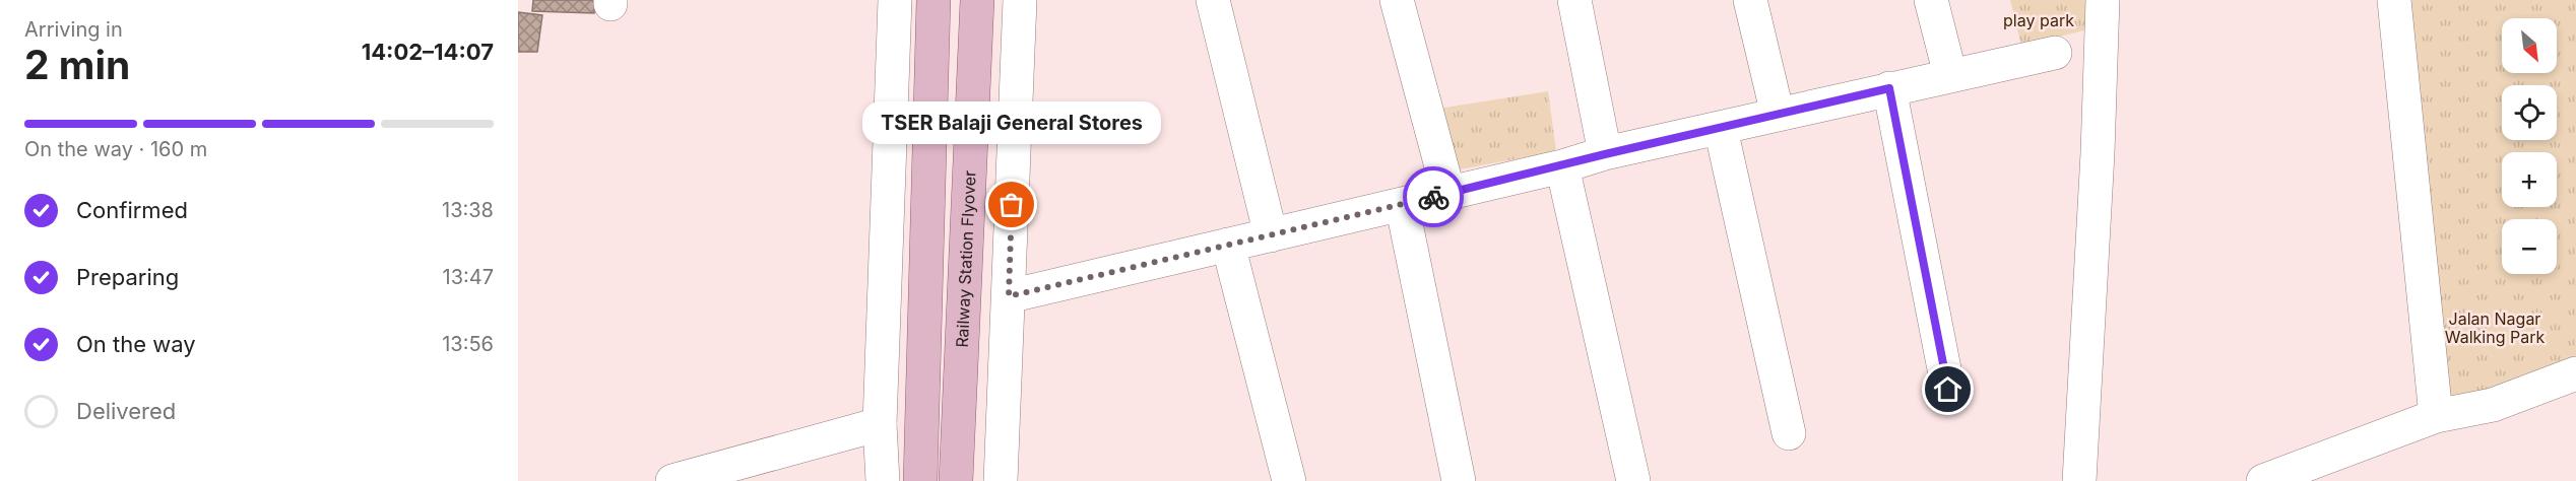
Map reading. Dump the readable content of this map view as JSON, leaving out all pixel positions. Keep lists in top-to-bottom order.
{
  "streets": {
    "main road": ["Railway Station Flyover"]
  },
  "parks": ["play park", "Jalan Nagar Walking Park"],
  "places": ["TSER Balaji General Stores"],
  "north": "bottom right",
  "page": {
    "heading": ["2 min", "Arriving in", "14:02–14:07"],
    "map_buttons": ["+", "−"],
    "bubble": "TSER Balaji General Stores",
    "bar": "On the way · 160 m",
    "list": [
      ["Confirmed", "13:38"],
      ["Preparing", "13:47"],
      ["On the way", "13:56"],
      "Delivered"
    ]
  }
}
